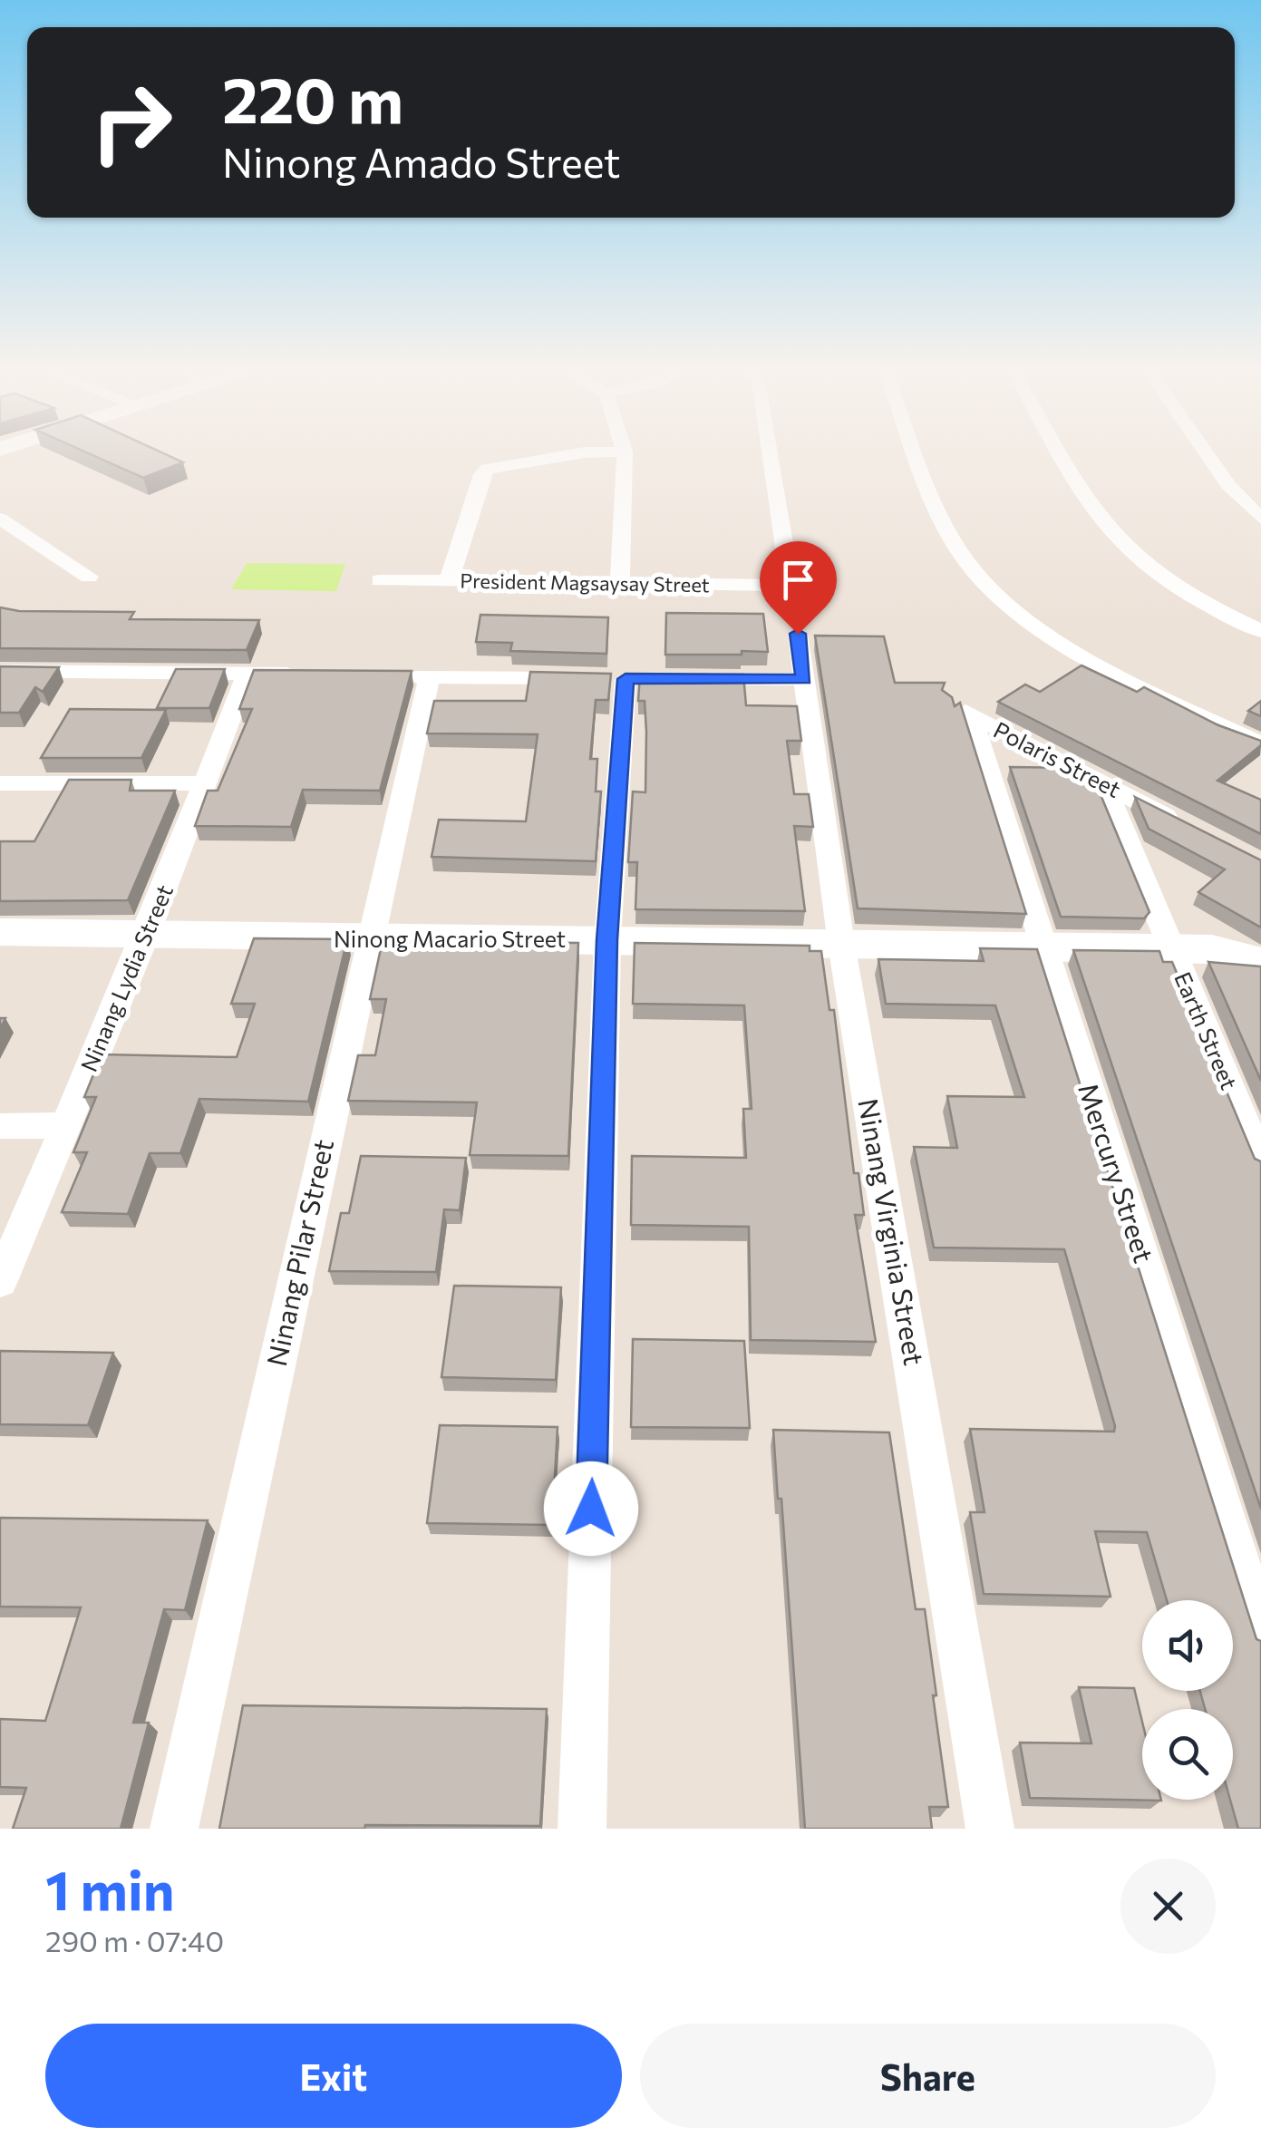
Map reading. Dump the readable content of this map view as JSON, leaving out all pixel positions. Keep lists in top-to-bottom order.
{
  "streets": {
    "street": [
      "President Magsaysay Street",
      "Polaris Street",
      "Ninong Macario Street",
      "Ninang Lydia Street",
      "Earth Street",
      "Mercury Street",
      "Ninang Virginia Street",
      "Ninang Pilar Street"
    ]
  },
  "crossings": [
    ["President Magsaysay Street", "Ninang Virginia Street"],
    ["Polaris Street", "Earth Street"],
    ["Polaris Street", "Mercury Street"],
    ["Ninong Macario Street", "Ninang Lydia Street"],
    ["Ninong Macario Street", "Earth Street"],
    ["Ninong Macario Street", "Mercury Street"],
    ["Ninong Macario Street", "Ninang Virginia Street"],
    ["Ninong Macario Street", "Ninang Pilar Street"]
  ],
  "page": {
    "turn": ["220 m", "Ninong Amado Street"],
    "heading": ["1 min", "290 m · 07:40"],
    "buttons": ["Exit", "Share"]
  }
}
